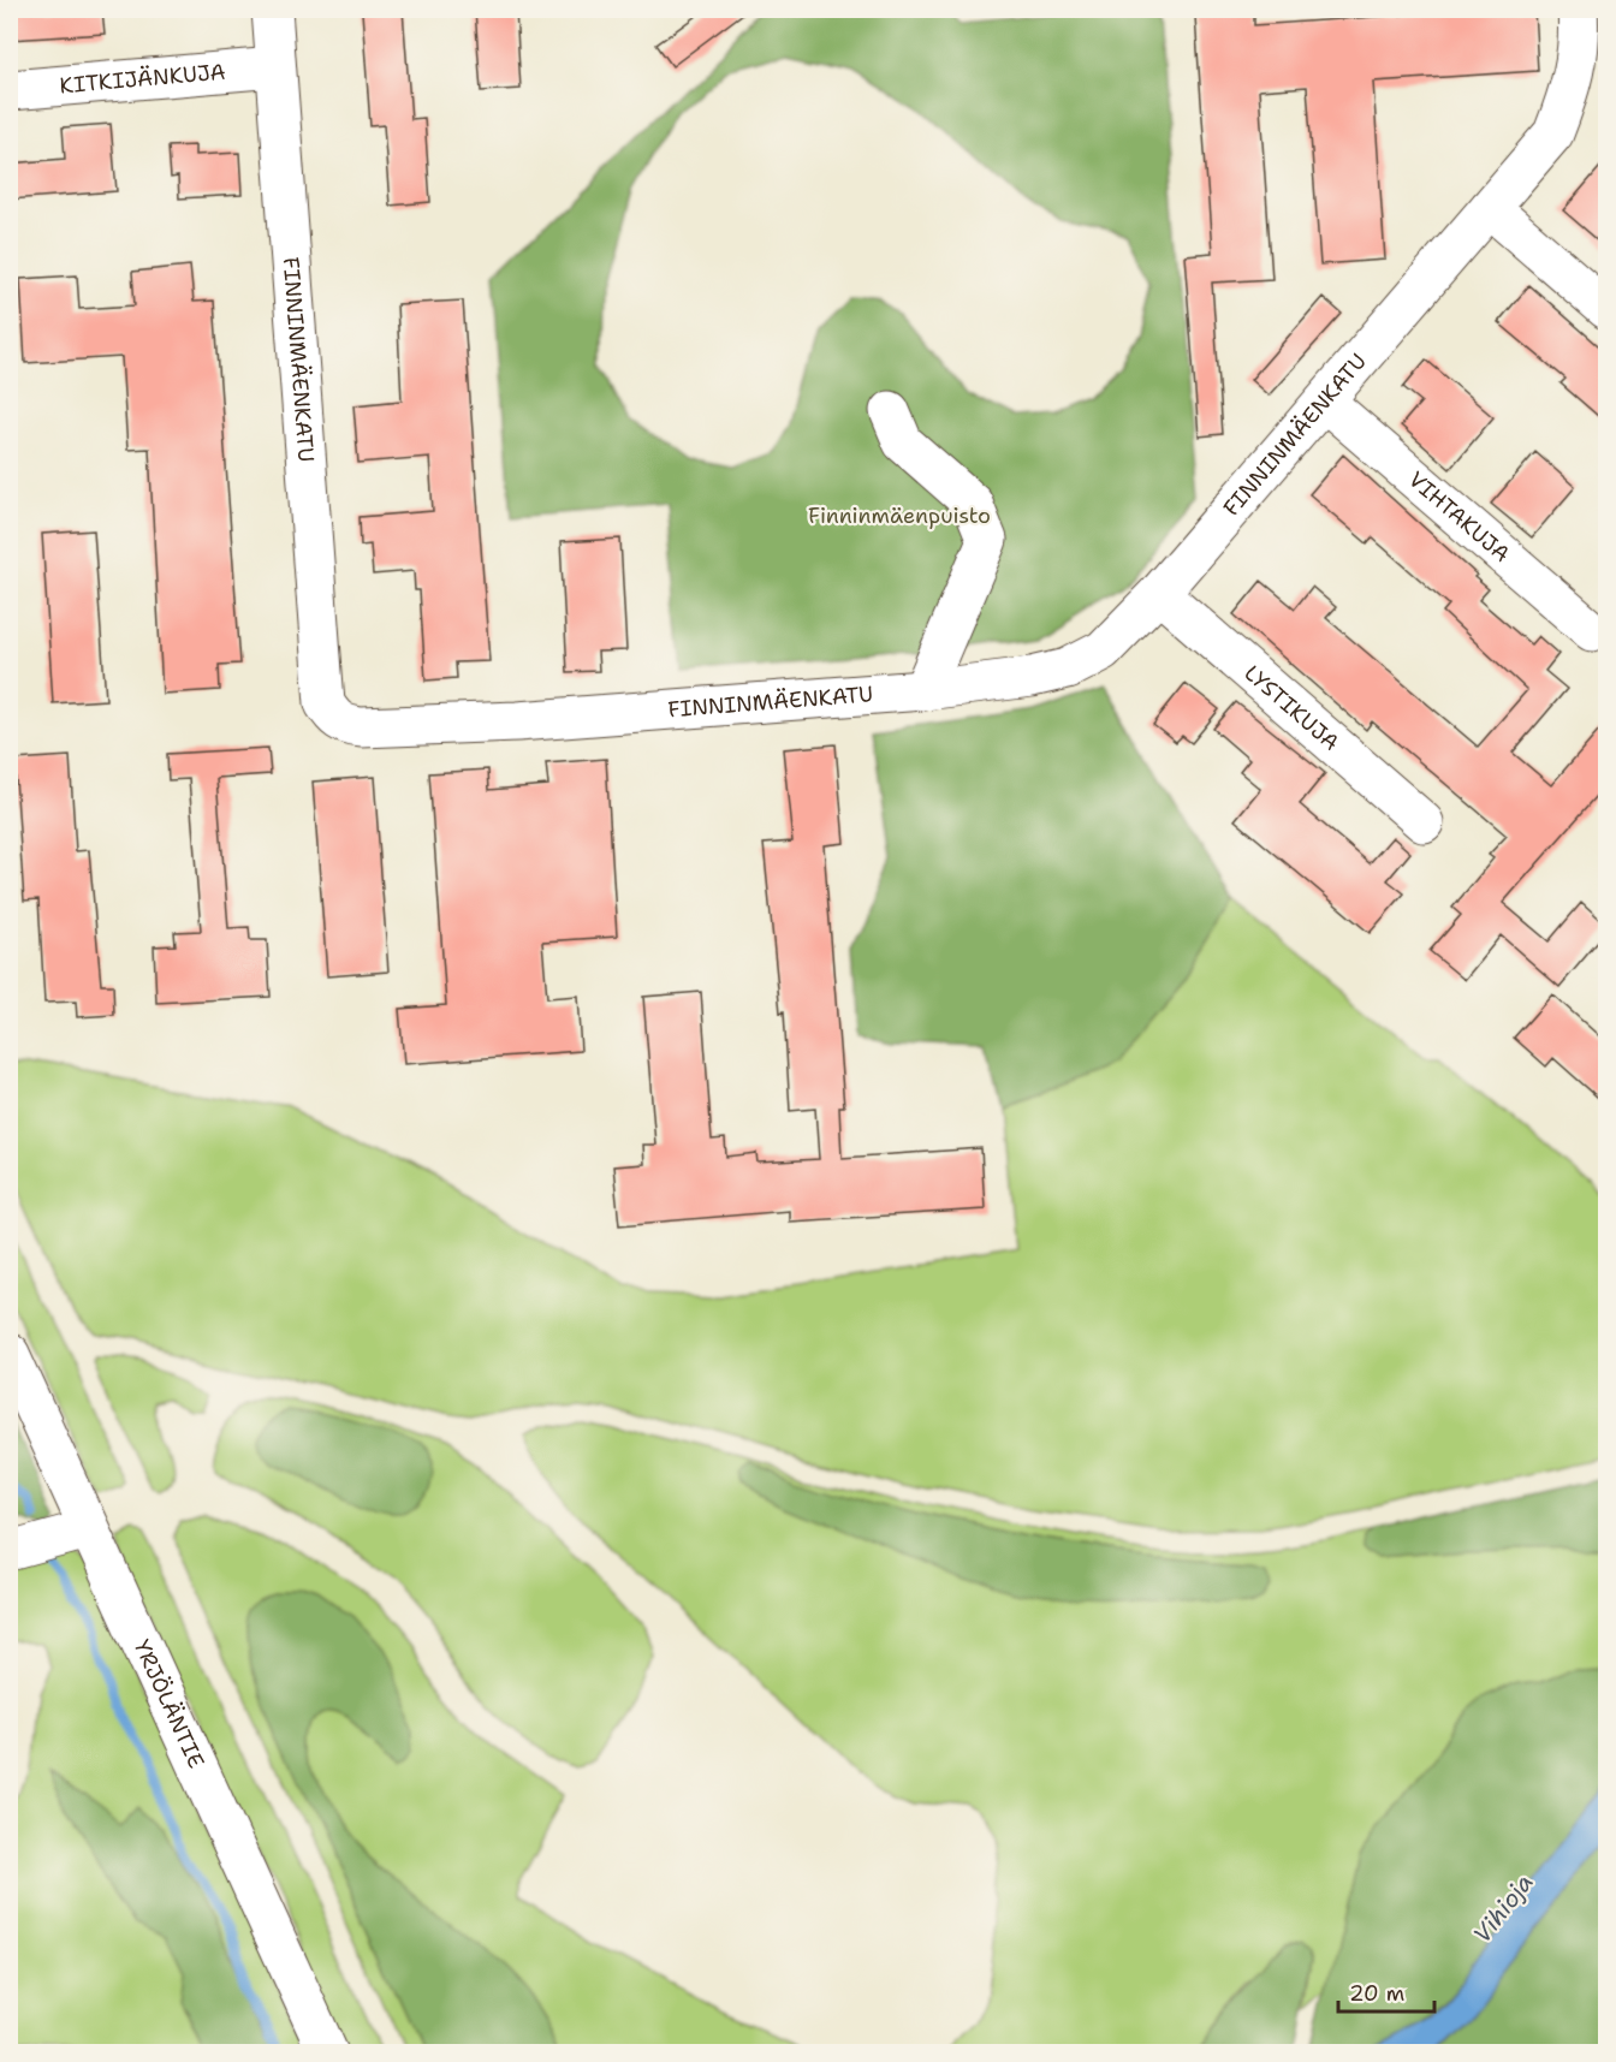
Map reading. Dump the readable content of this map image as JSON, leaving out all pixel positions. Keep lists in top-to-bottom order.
{
  "streets": {
    "street": [
      "KITKIJÄNKUJA",
      "FINNINMÄENKATU",
      "VIHTAKUJA",
      "LYSTIKUJA",
      "YRJÖLÄNTIE"
    ]
  },
  "crossings": [
    ["KITKIJÄNKUJA", "FINNINMÄENKATU"],
    ["FINNINMÄENKATU", "VIHTAKUJA"],
    ["FINNINMÄENKATU", "LYSTIKUJA"]
  ],
  "water": ["Vihioja"],
  "parks": ["Finninmäenpuisto"],
  "scale_bar": "20 m"
}
